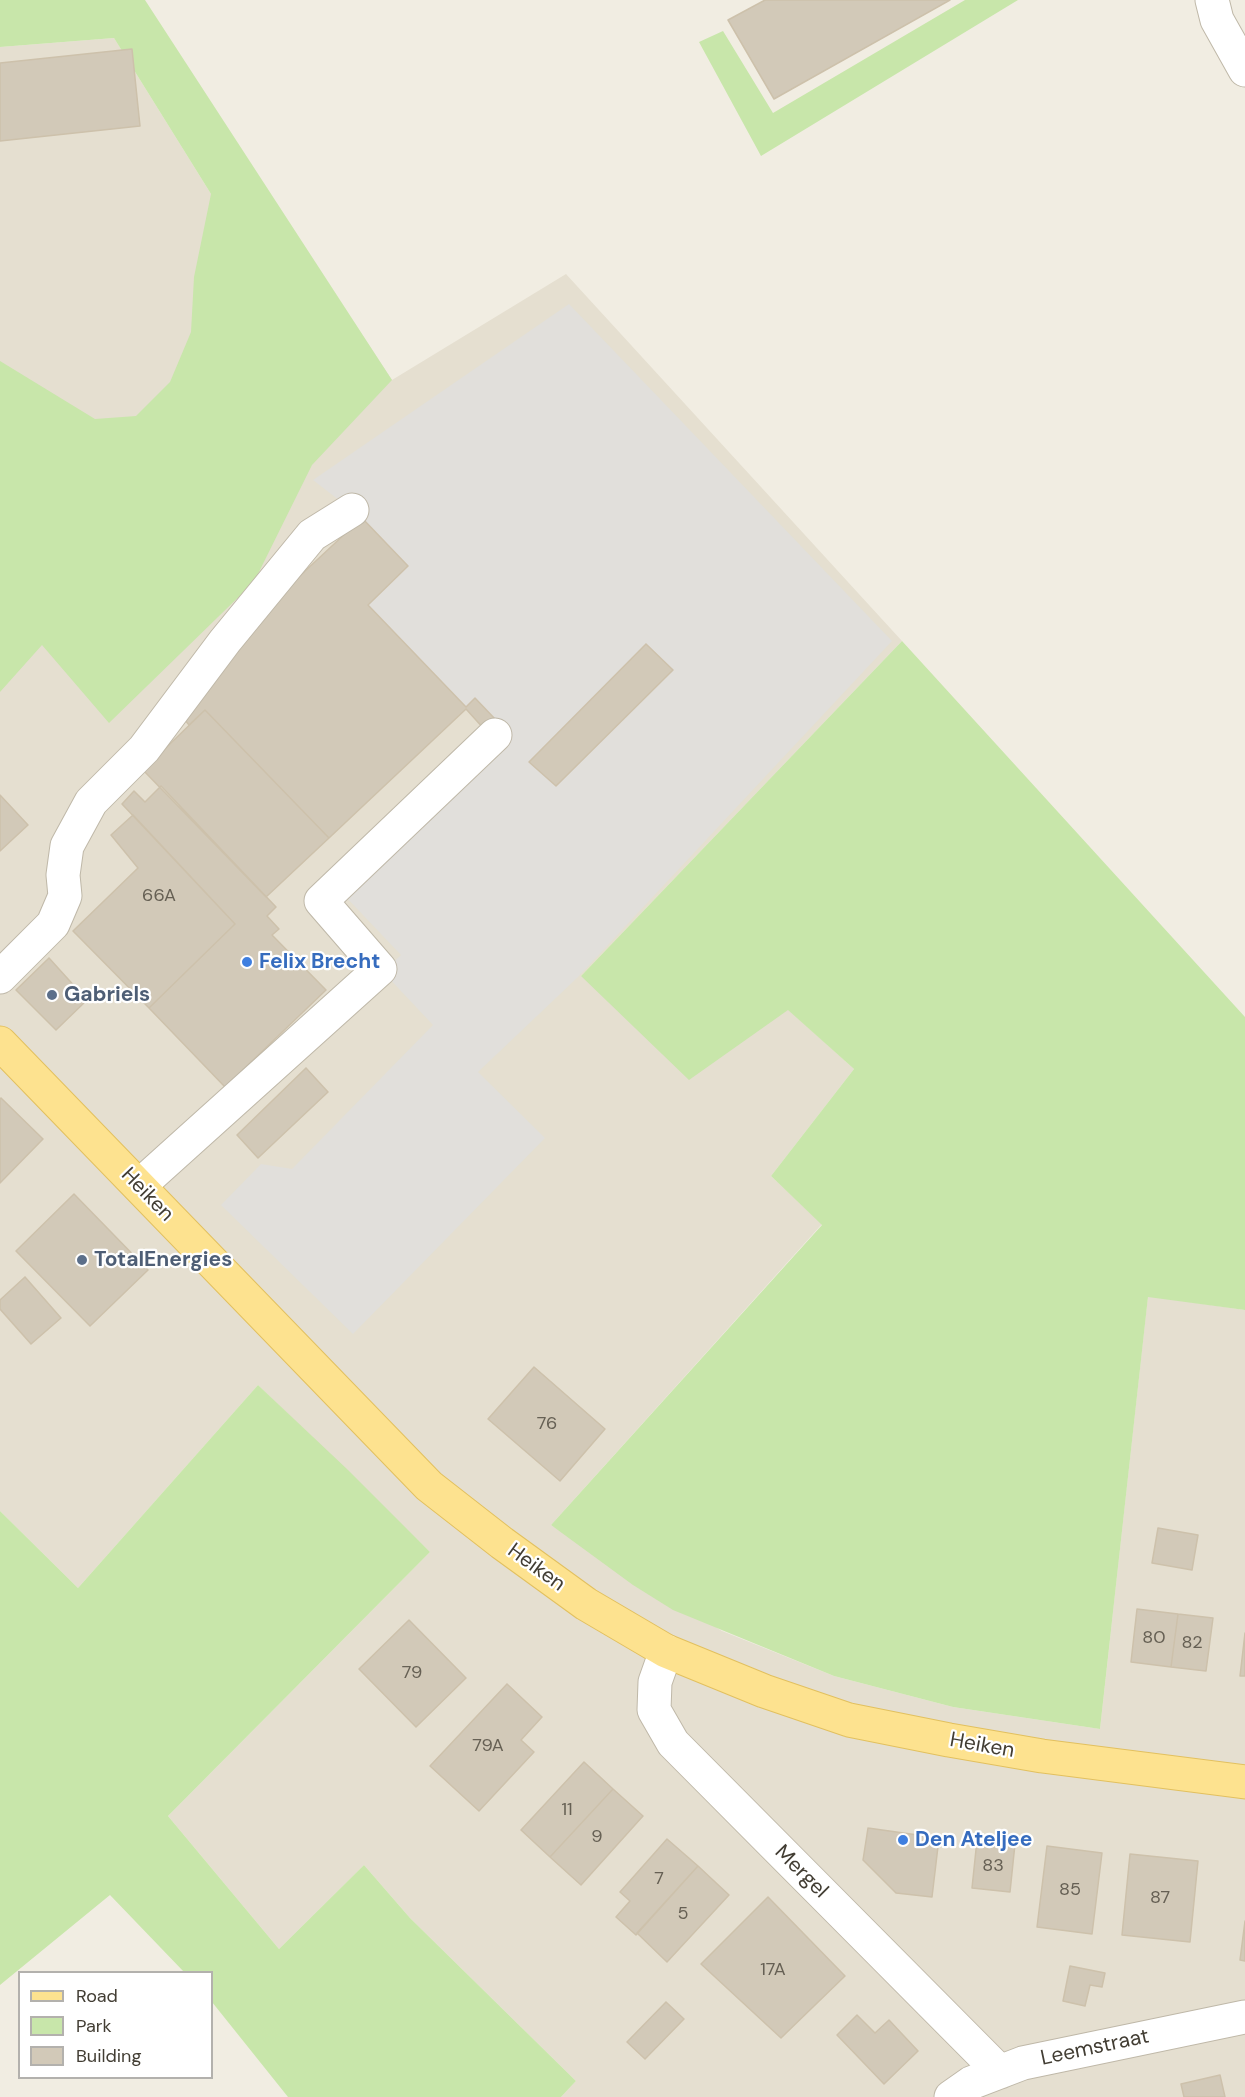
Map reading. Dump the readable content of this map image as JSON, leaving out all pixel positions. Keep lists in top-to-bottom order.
{
  "streets": {
    "main road": ["Heiken"],
    "street": ["Mergel", "Leemstraat"]
  },
  "crossings": [
    ["Heiken", "Mergel"],
    ["Mergel", "Leemstraat"]
  ],
  "places": [
    "Felix Brecht",
    "Gabriels",
    "TotalEnergies",
    "Den Ateljee"
  ],
  "house_numbers": [
    "66A",
    "76",
    "80",
    "82",
    "79",
    "79A",
    "11",
    "9",
    "83",
    "7",
    "85",
    "87",
    "5",
    "17A"
  ],
  "legend": ["Road", "Park", "Building"]
}
